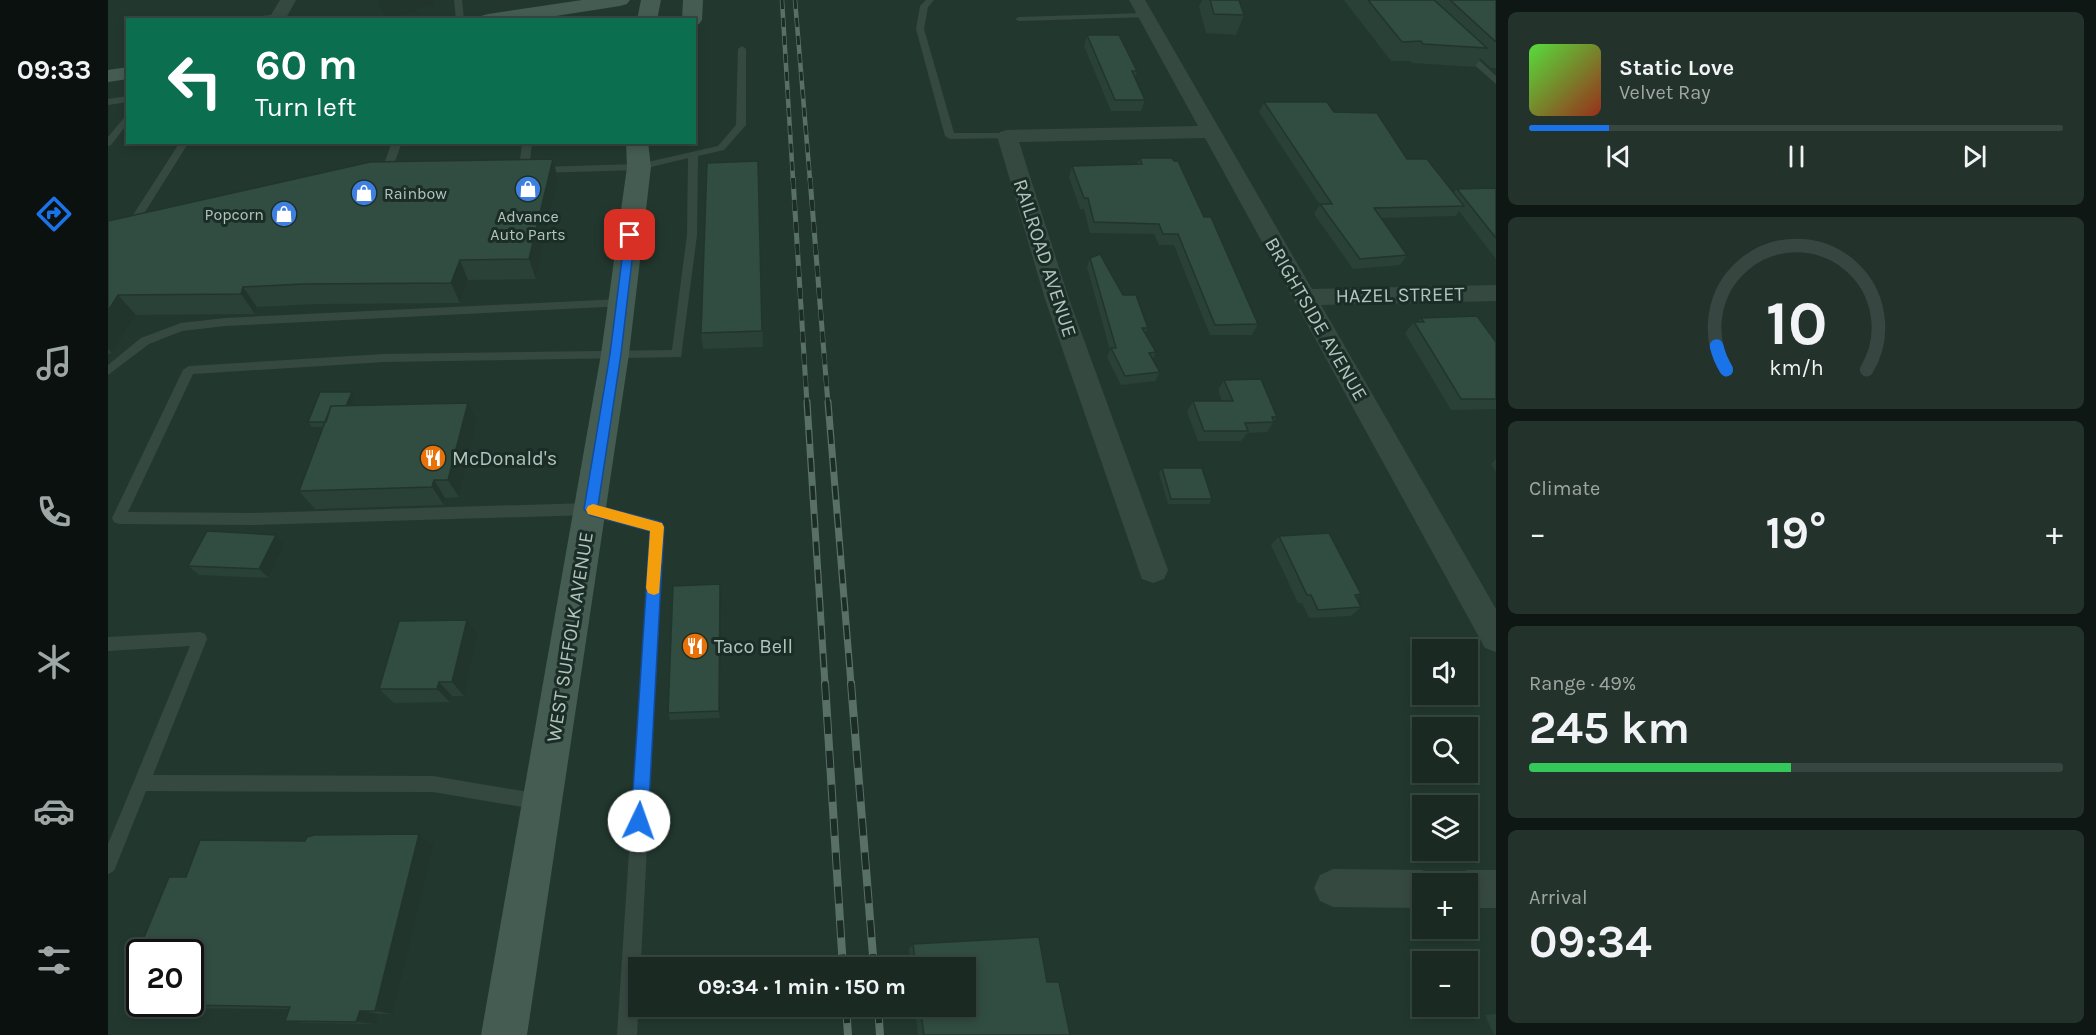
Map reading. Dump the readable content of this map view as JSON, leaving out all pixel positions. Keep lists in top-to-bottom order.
{
  "streets": {
    "main road": ["WEST SUFFOLK AVENUE"],
    "street": ["RAILROAD AVENUE", "HAZEL STREET", "BRIGHTSIDE AVENUE"]
  },
  "crossings": [
    ["HAZEL STREET", "BRIGHTSIDE AVENUE"]
  ],
  "places": {
    "shop": ["Advance Auto Parts", "Rainbow", "Popcorn"],
    "restaurant": ["McDonald's", "Taco Bell"]
  },
  "page": {
    "tabs": "09:33",
    "turn": ["60 m", "Turn left"],
    "song": ["Static Love", "Velvet Ray"],
    "tile": [
      "Climate",
      ["Range · 49%", "245 km"],
      ["Arrival", "09:34"]
    ],
    "heat": ["−", "19°", "+"],
    "map_buttons": ["+", "−"],
    "limit": "20",
    "trip": "09:34 · 1 min · 150 m",
    "gauge": ["10", "km/h"]
  }
}
